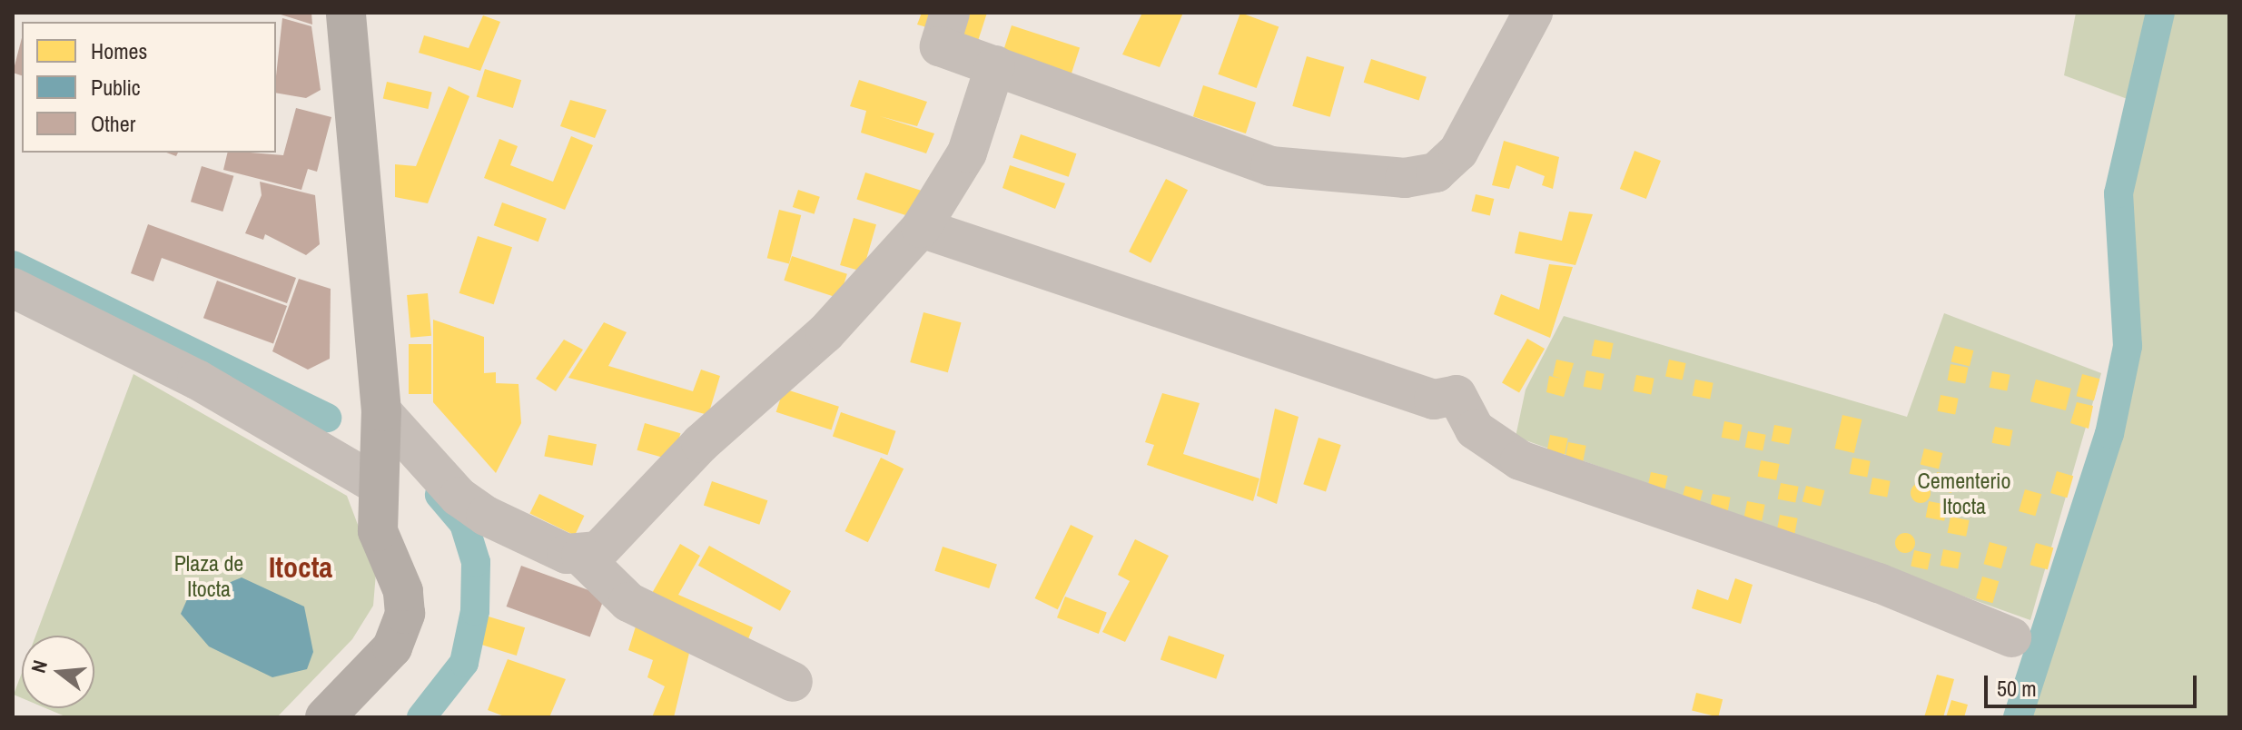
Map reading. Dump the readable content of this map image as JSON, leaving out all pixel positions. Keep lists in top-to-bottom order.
{
  "districts": ["Itocta"],
  "parks": ["Cementerio Itocta", "Plaza de Itocta"],
  "legend": ["Homes", "Public", "Other"],
  "scale_bar": "50 m",
  "north": "left"
}
